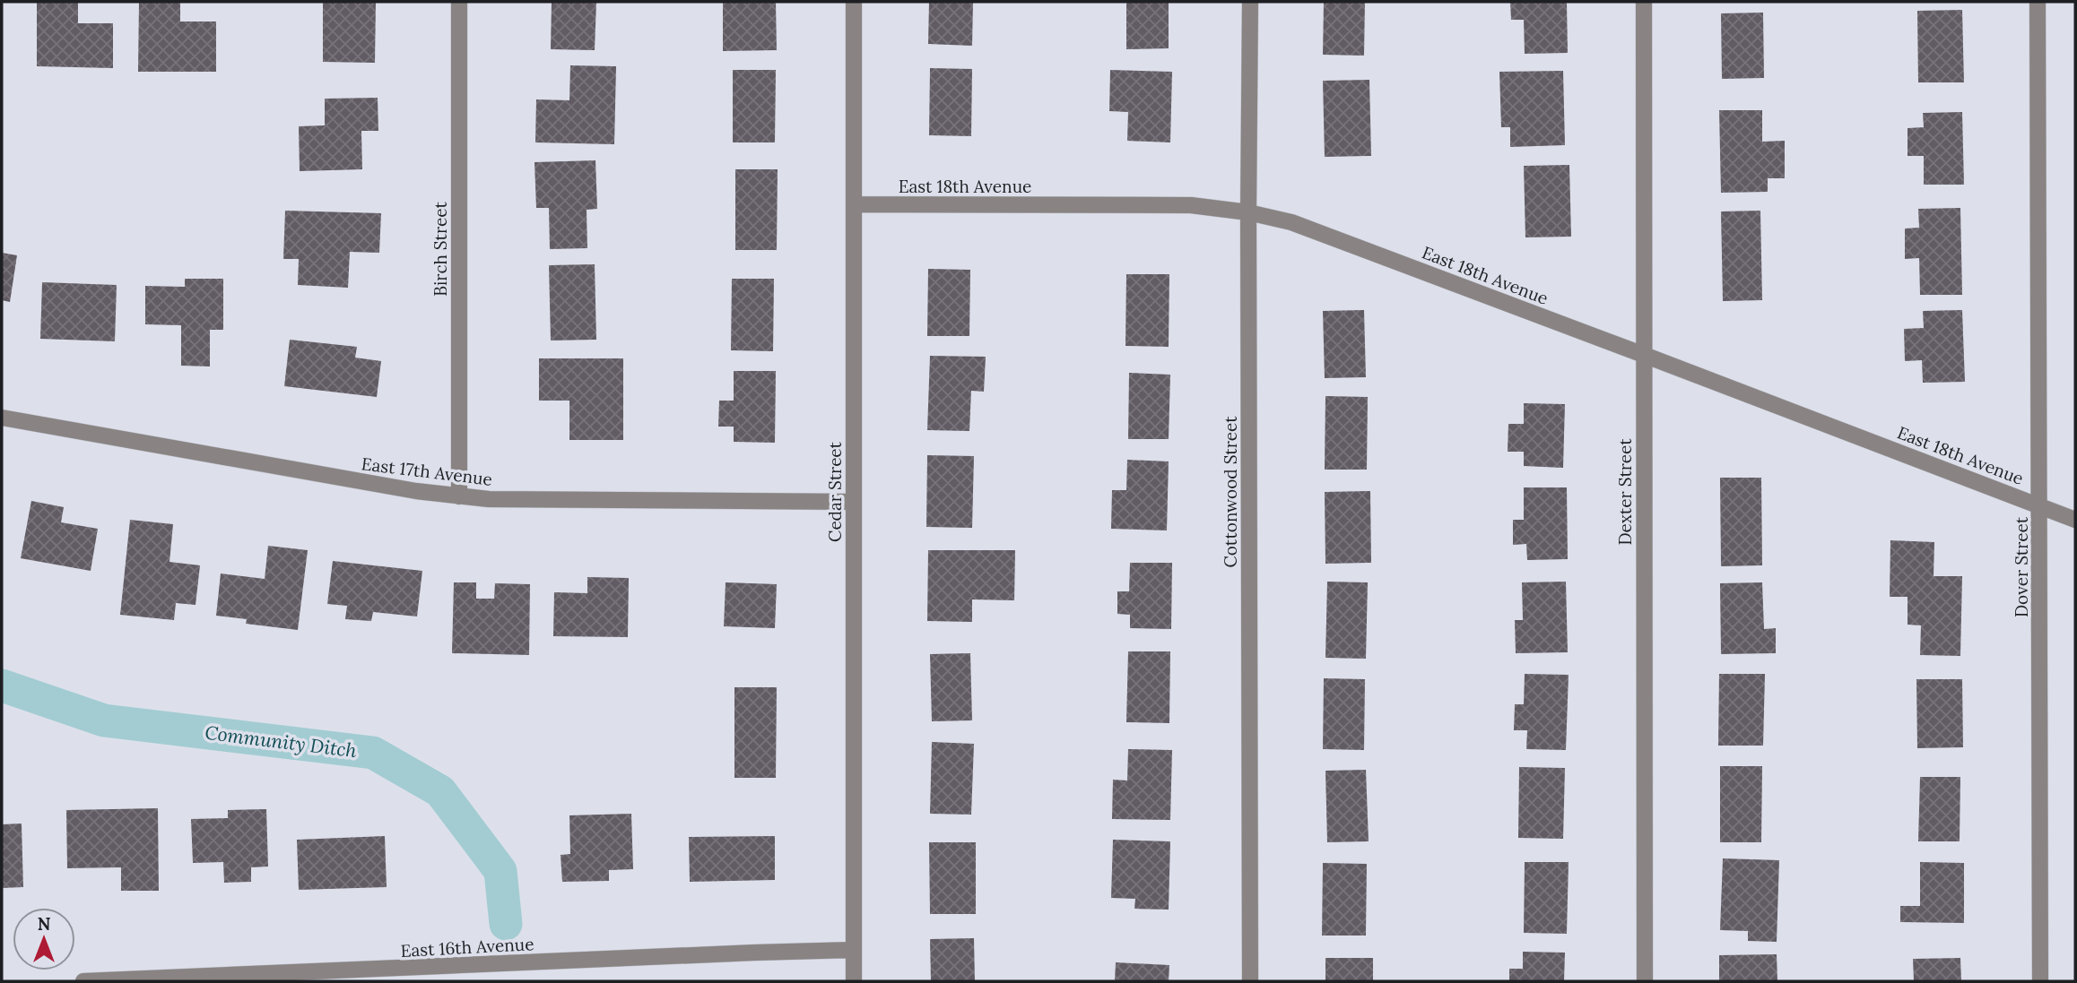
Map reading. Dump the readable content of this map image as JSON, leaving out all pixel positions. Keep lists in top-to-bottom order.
{
  "streets": {
    "street": [
      "East 18th Avenue",
      "Birch Street",
      "East 17th Avenue",
      "Cedar Street",
      "Cottonwood Street",
      "Dexter Street",
      "Dover Street",
      "East 16th Avenue"
    ]
  },
  "crossings": [
    ["East 18th Avenue", "Cedar Street"],
    ["East 18th Avenue", "Cottonwood Street"],
    ["East 18th Avenue", "Dexter Street"],
    ["East 18th Avenue", "Dover Street"],
    ["Birch Street", "East 17th Avenue"],
    ["East 17th Avenue", "Cedar Street"],
    ["Cedar Street", "East 16th Avenue"]
  ],
  "water": ["Community Ditch"],
  "north": "top"
}
